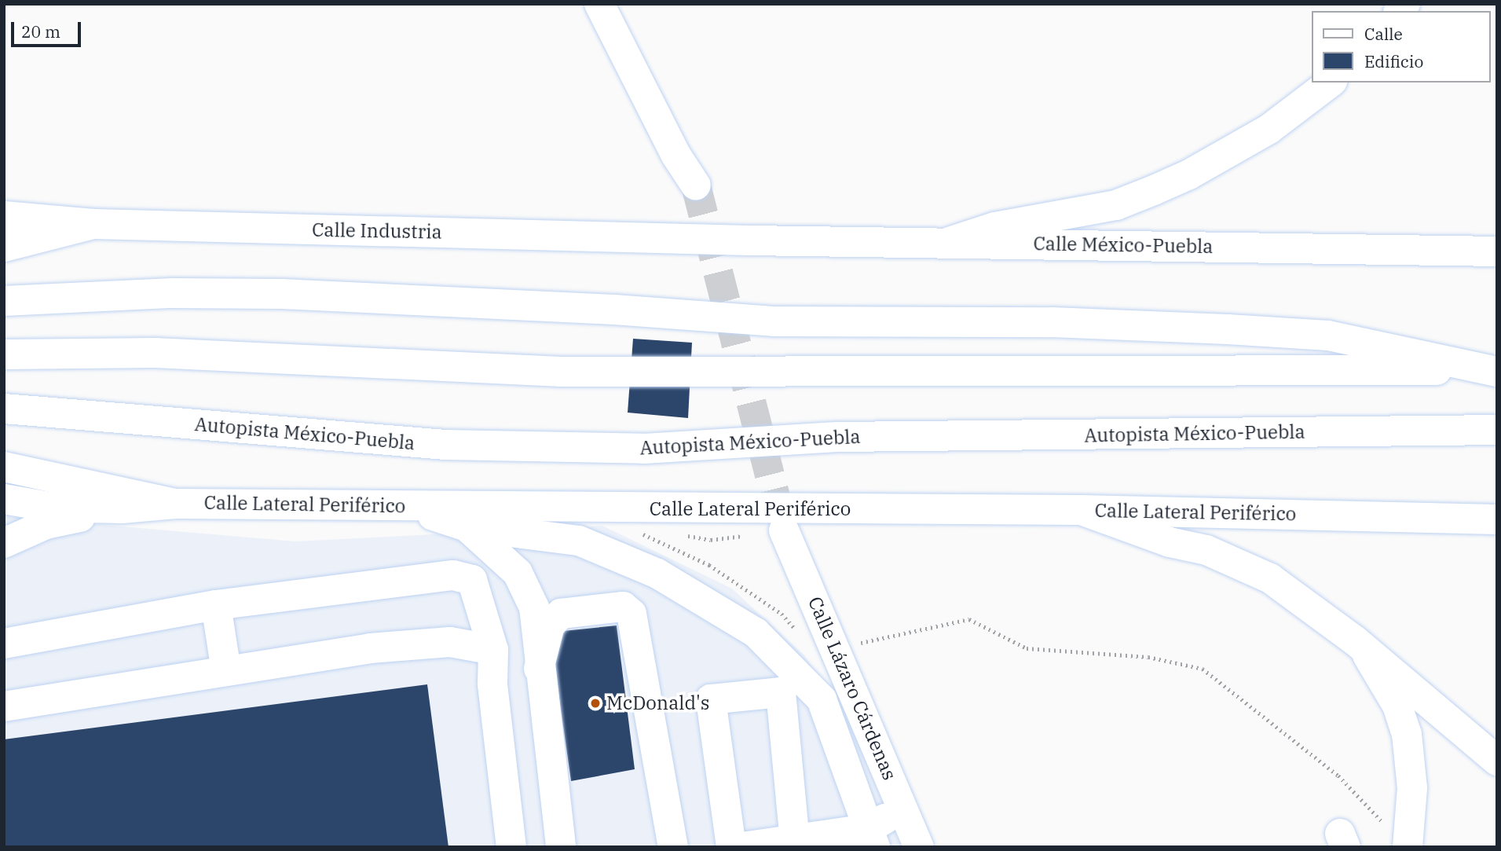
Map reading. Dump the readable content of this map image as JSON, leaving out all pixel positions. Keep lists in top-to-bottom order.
{
  "streets": {
    "main road": [
      "Calle Industria",
      "Calle México-Puebla",
      "Autopista México-Puebla",
      "Calle Lateral Periférico",
      "Calle Lázaro Cárdenas"
    ]
  },
  "crossings": [
    ["Calle Industria", "Calle México-Puebla"]
  ],
  "places": ["McDonald's"],
  "legend": ["Calle", "Edificio"],
  "scale_bar": "20 m"
}
